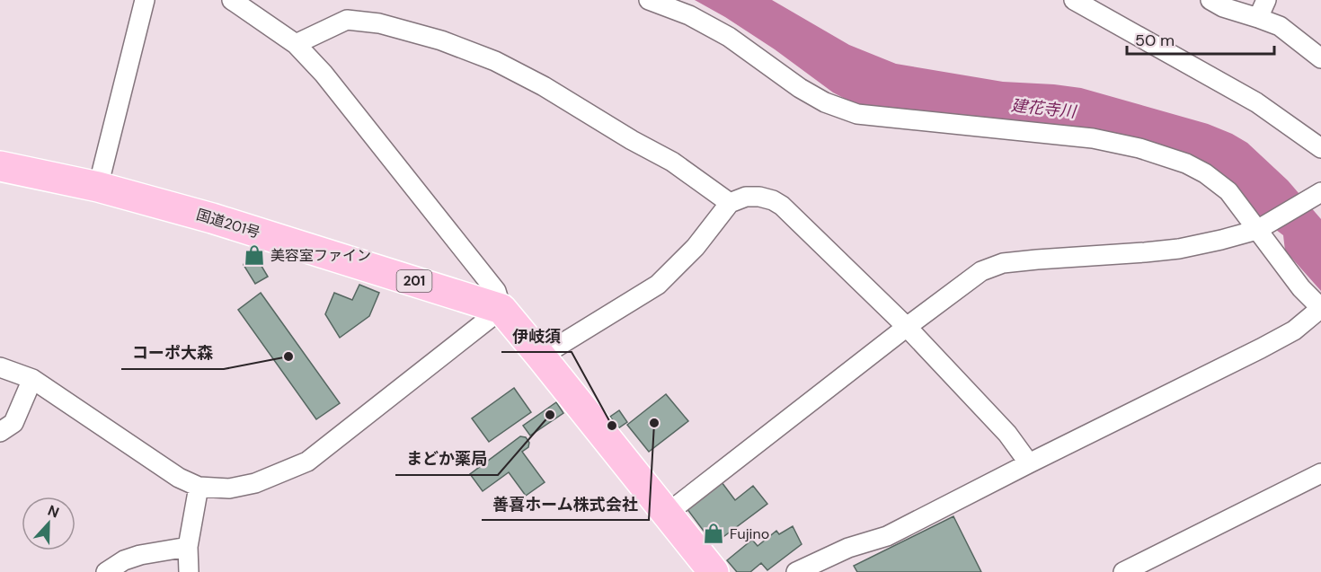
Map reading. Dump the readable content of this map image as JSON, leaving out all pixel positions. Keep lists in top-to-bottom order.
{
  "streets": {
    "highway": ["国道201号", "201"]
  },
  "water": ["建花寺川"],
  "places": {
    "shop": ["美容室ファイン", "Fujino"],
    "other": [
      "コーポ大森",
      "まどか薬局",
      "善喜ホーム株式会社",
      "伊岐須"
    ]
  },
  "scale_bar": "50 m",
  "north": "top"
}
